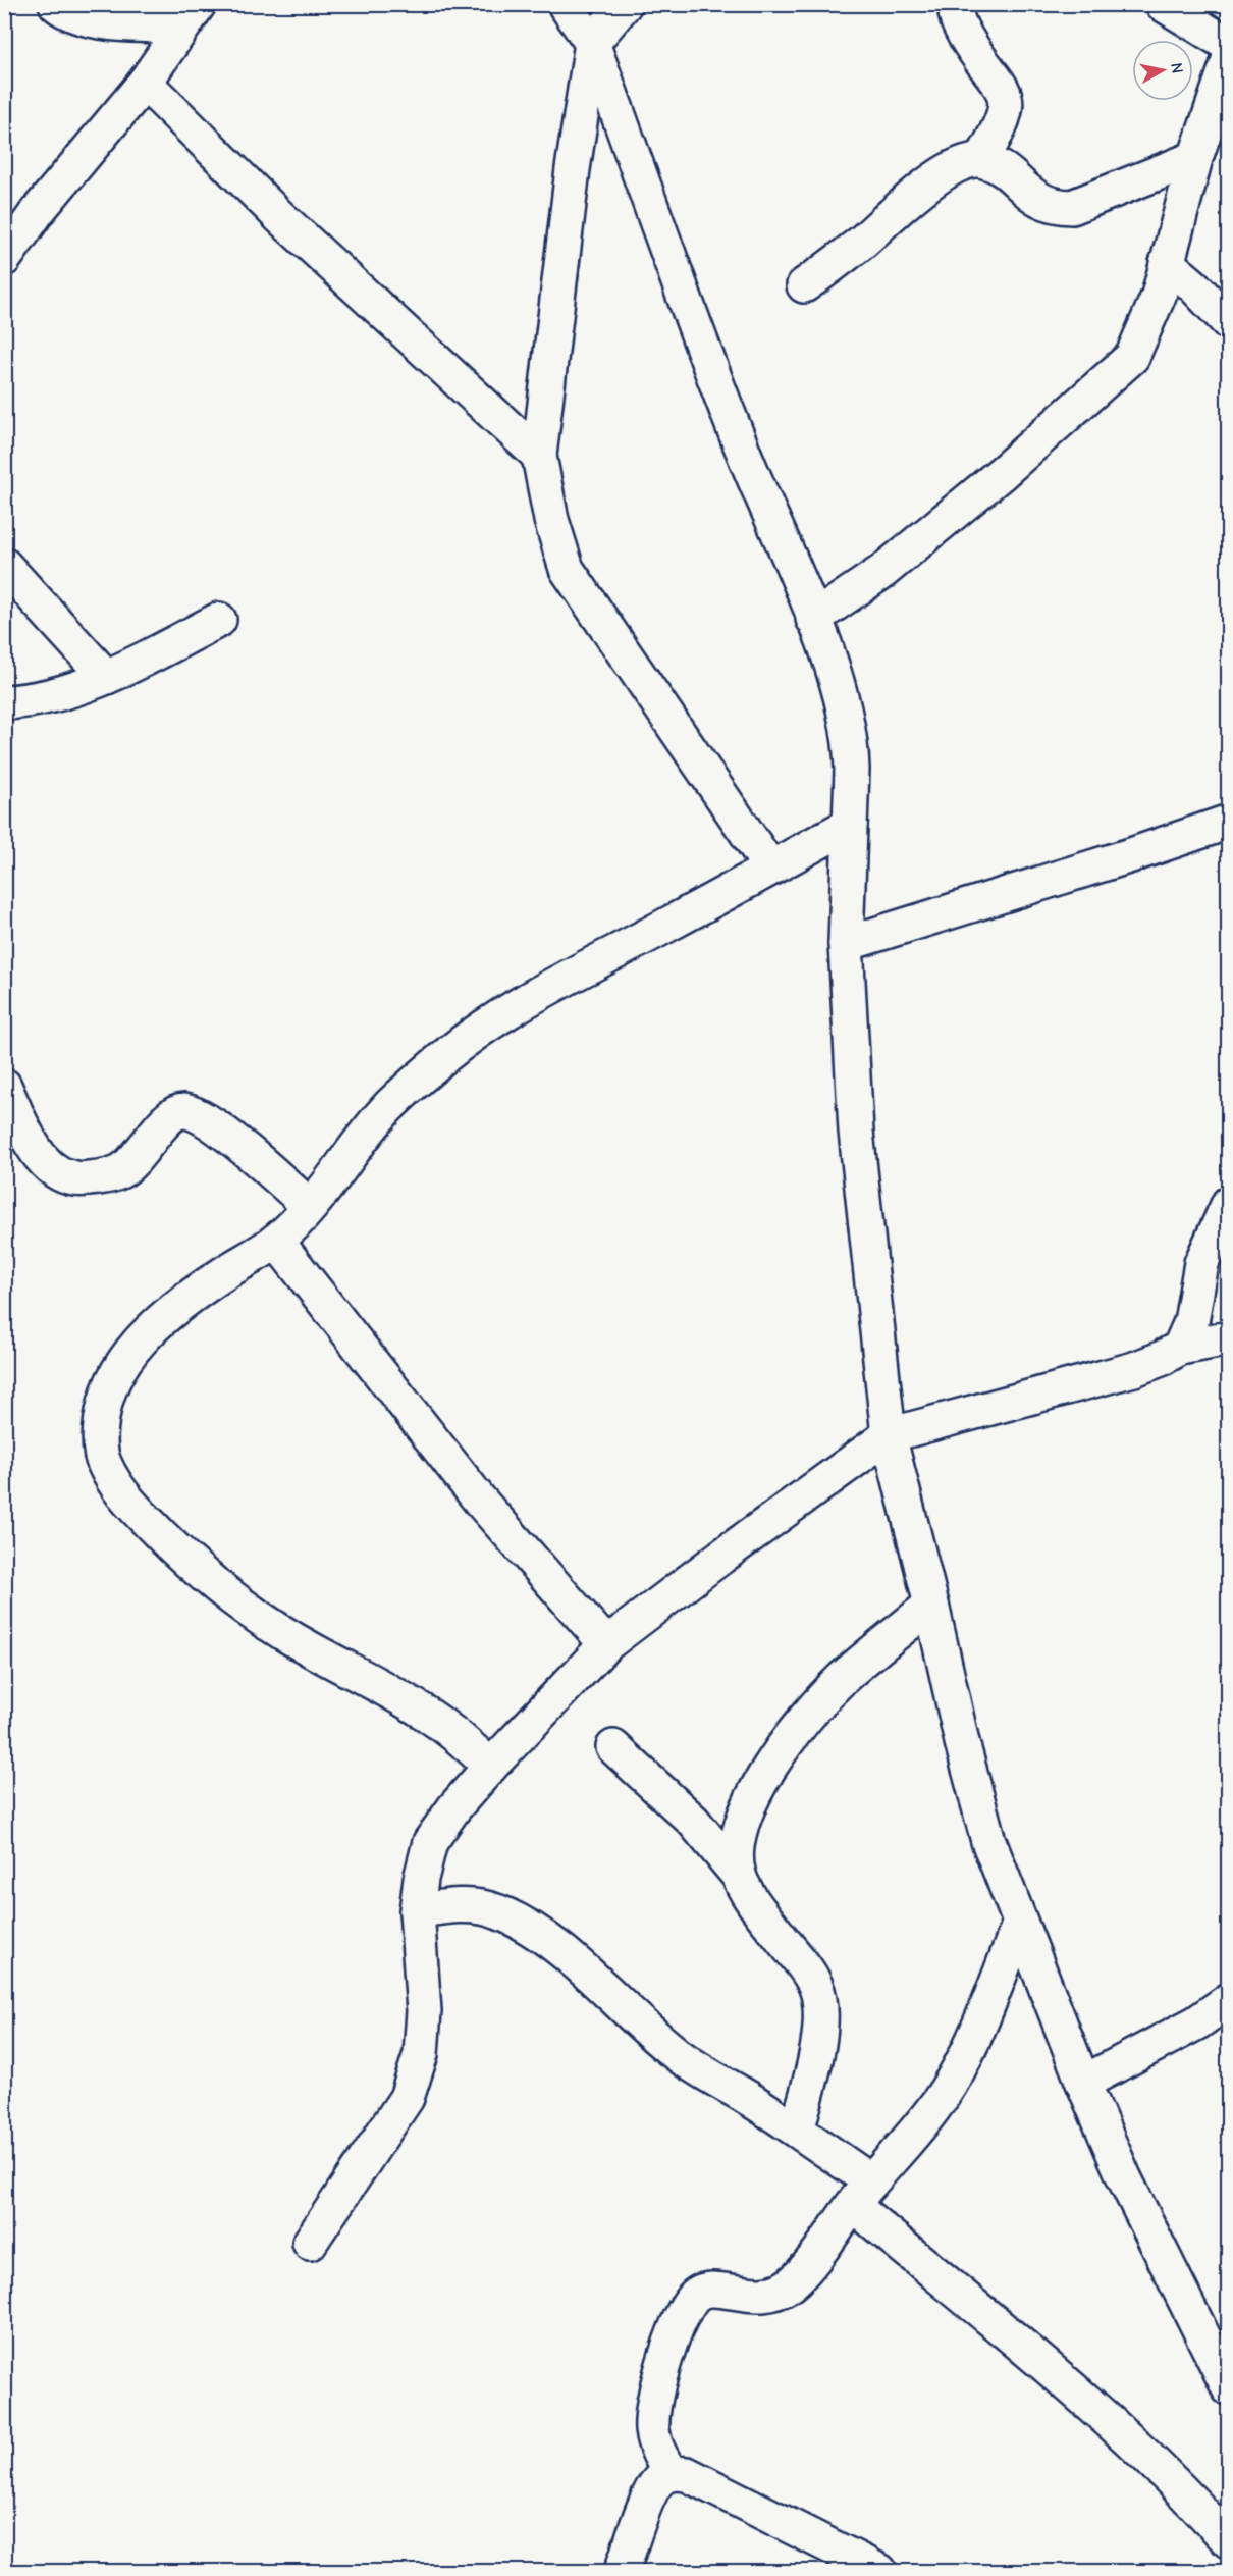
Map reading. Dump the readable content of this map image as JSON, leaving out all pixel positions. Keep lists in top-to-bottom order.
{
  "north": "right"
}
